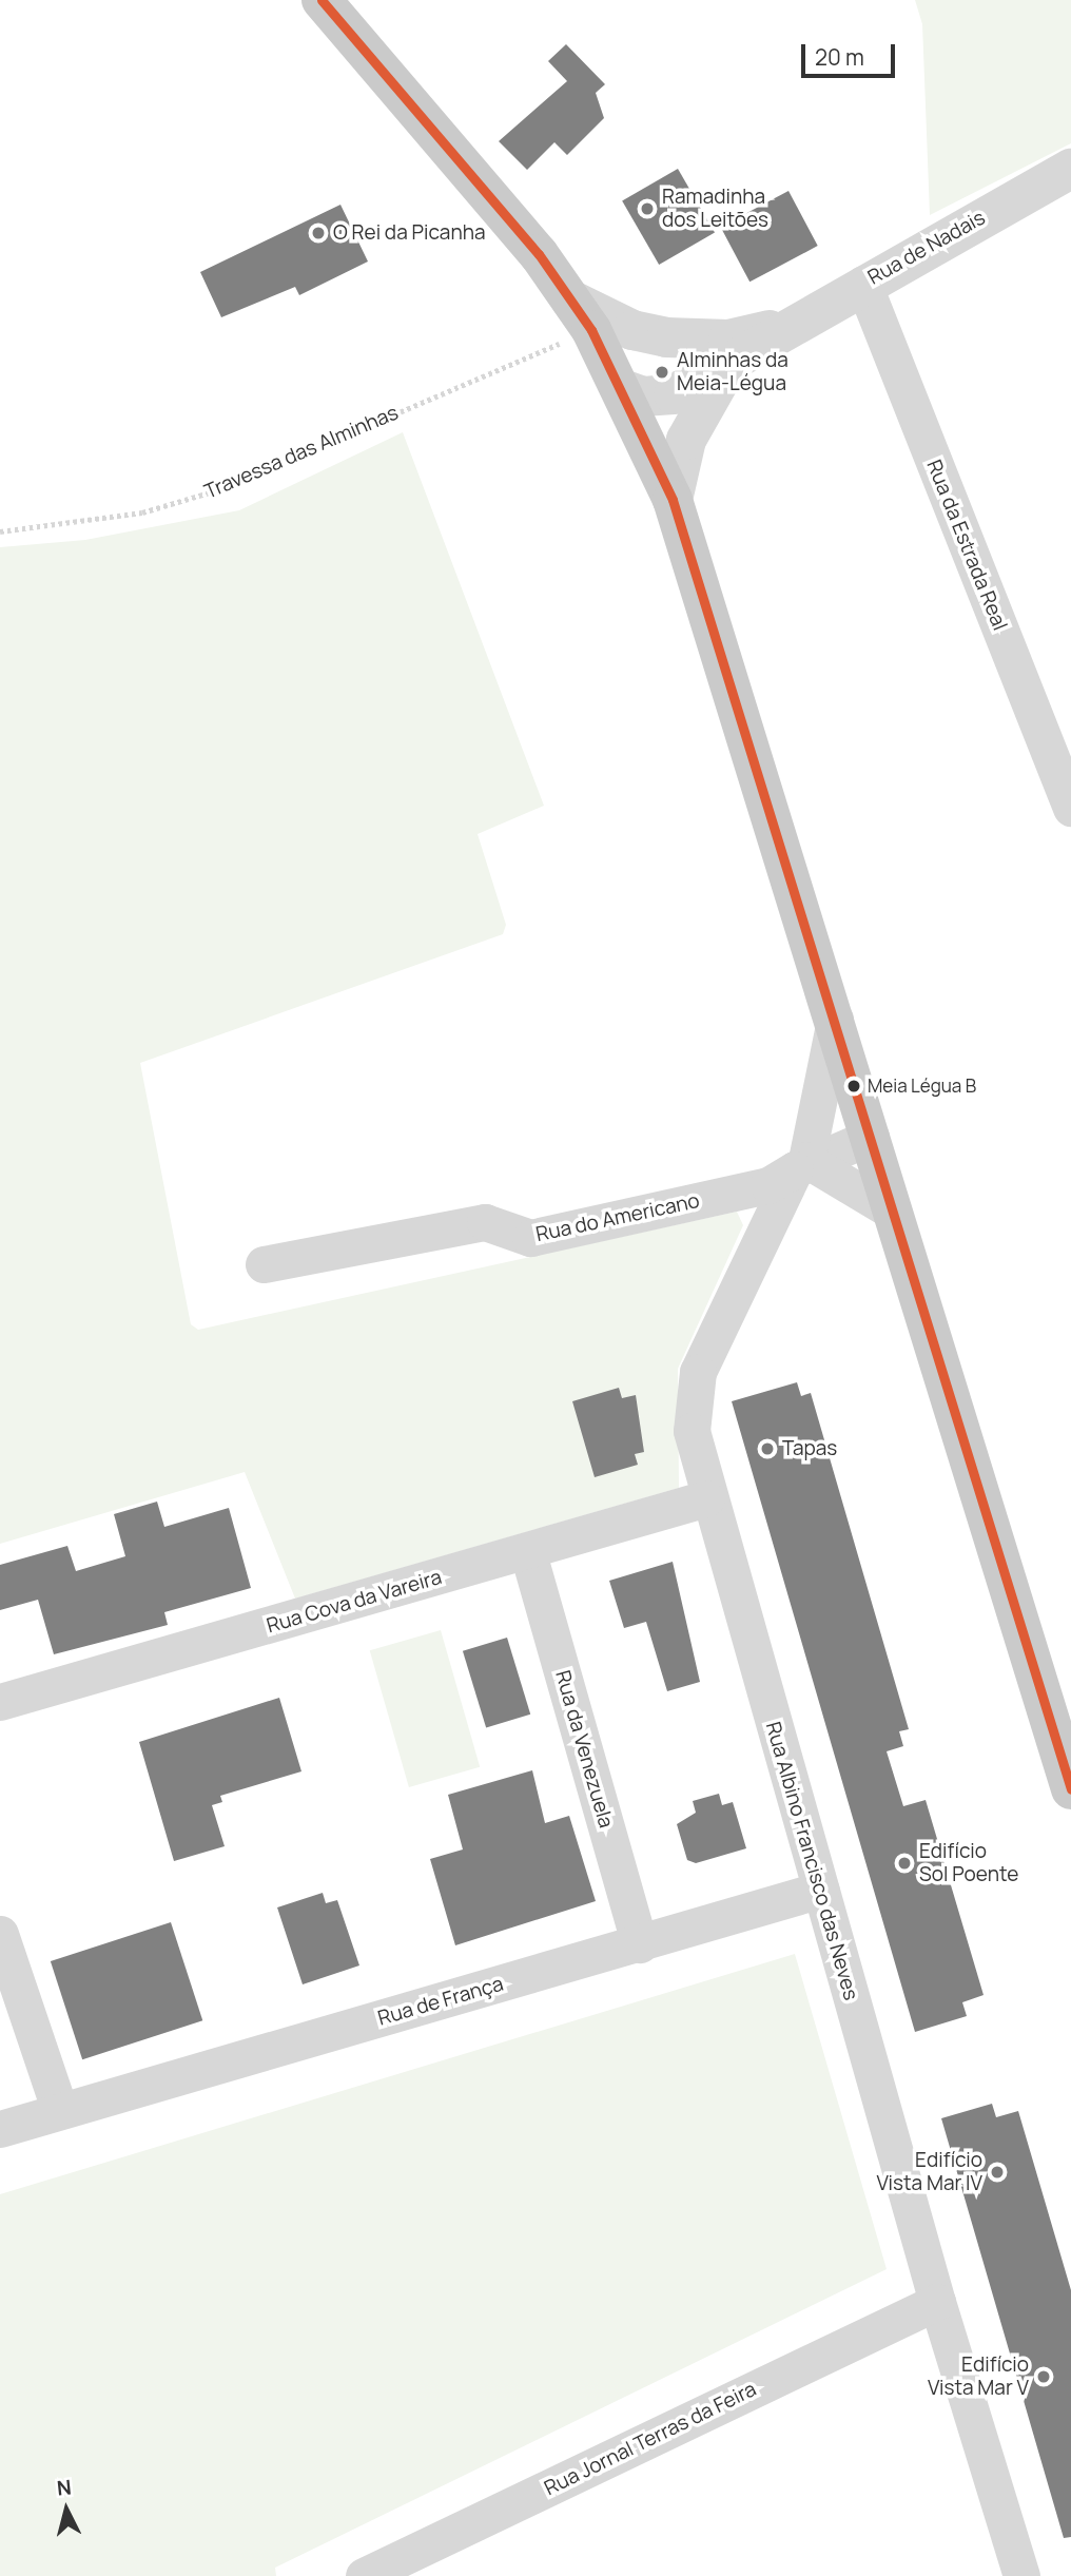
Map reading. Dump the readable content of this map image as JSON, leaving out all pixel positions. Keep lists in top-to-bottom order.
{
  "streets": {
    "street": [
      "Rua de Nadais",
      "Rua da Estrada Real",
      "Rua do Americano",
      "Rua Cova da Vareira",
      "Rua da Venezuela",
      "Rua Albino Francisco das Neves",
      "Rua de França",
      "Rua Jornal Terras da Feira"
    ],
    "path": ["Travessa das Alminhas"]
  },
  "crossings": [
    ["Rua de Nadais", "Travessa das Alminhas"],
    ["Rua de Nadais", "Rua da Estrada Real"],
    ["Rua do Americano", "Rua Albino Francisco das Neves"],
    ["Rua Cova da Vareira", "Rua da Venezuela"],
    ["Rua Cova da Vareira", "Rua Albino Francisco das Neves"],
    ["Rua da Venezuela", "Rua de França"],
    ["Rua Albino Francisco das Neves", "Rua de França"],
    ["Rua Albino Francisco das Neves", "Rua Jornal Terras da Feira"]
  ],
  "places": [
    "Ramadinha dos Leitões",
    "O Rei da Picanha",
    "Alminhas da Meia-Légua",
    "Meia Légua B",
    "Tapas",
    "Edifício Sol Poente",
    "Edifício Vista Mar IV",
    "Edifício Vista Mar V"
  ],
  "scale_bar": "20 m",
  "north": "top"
}
